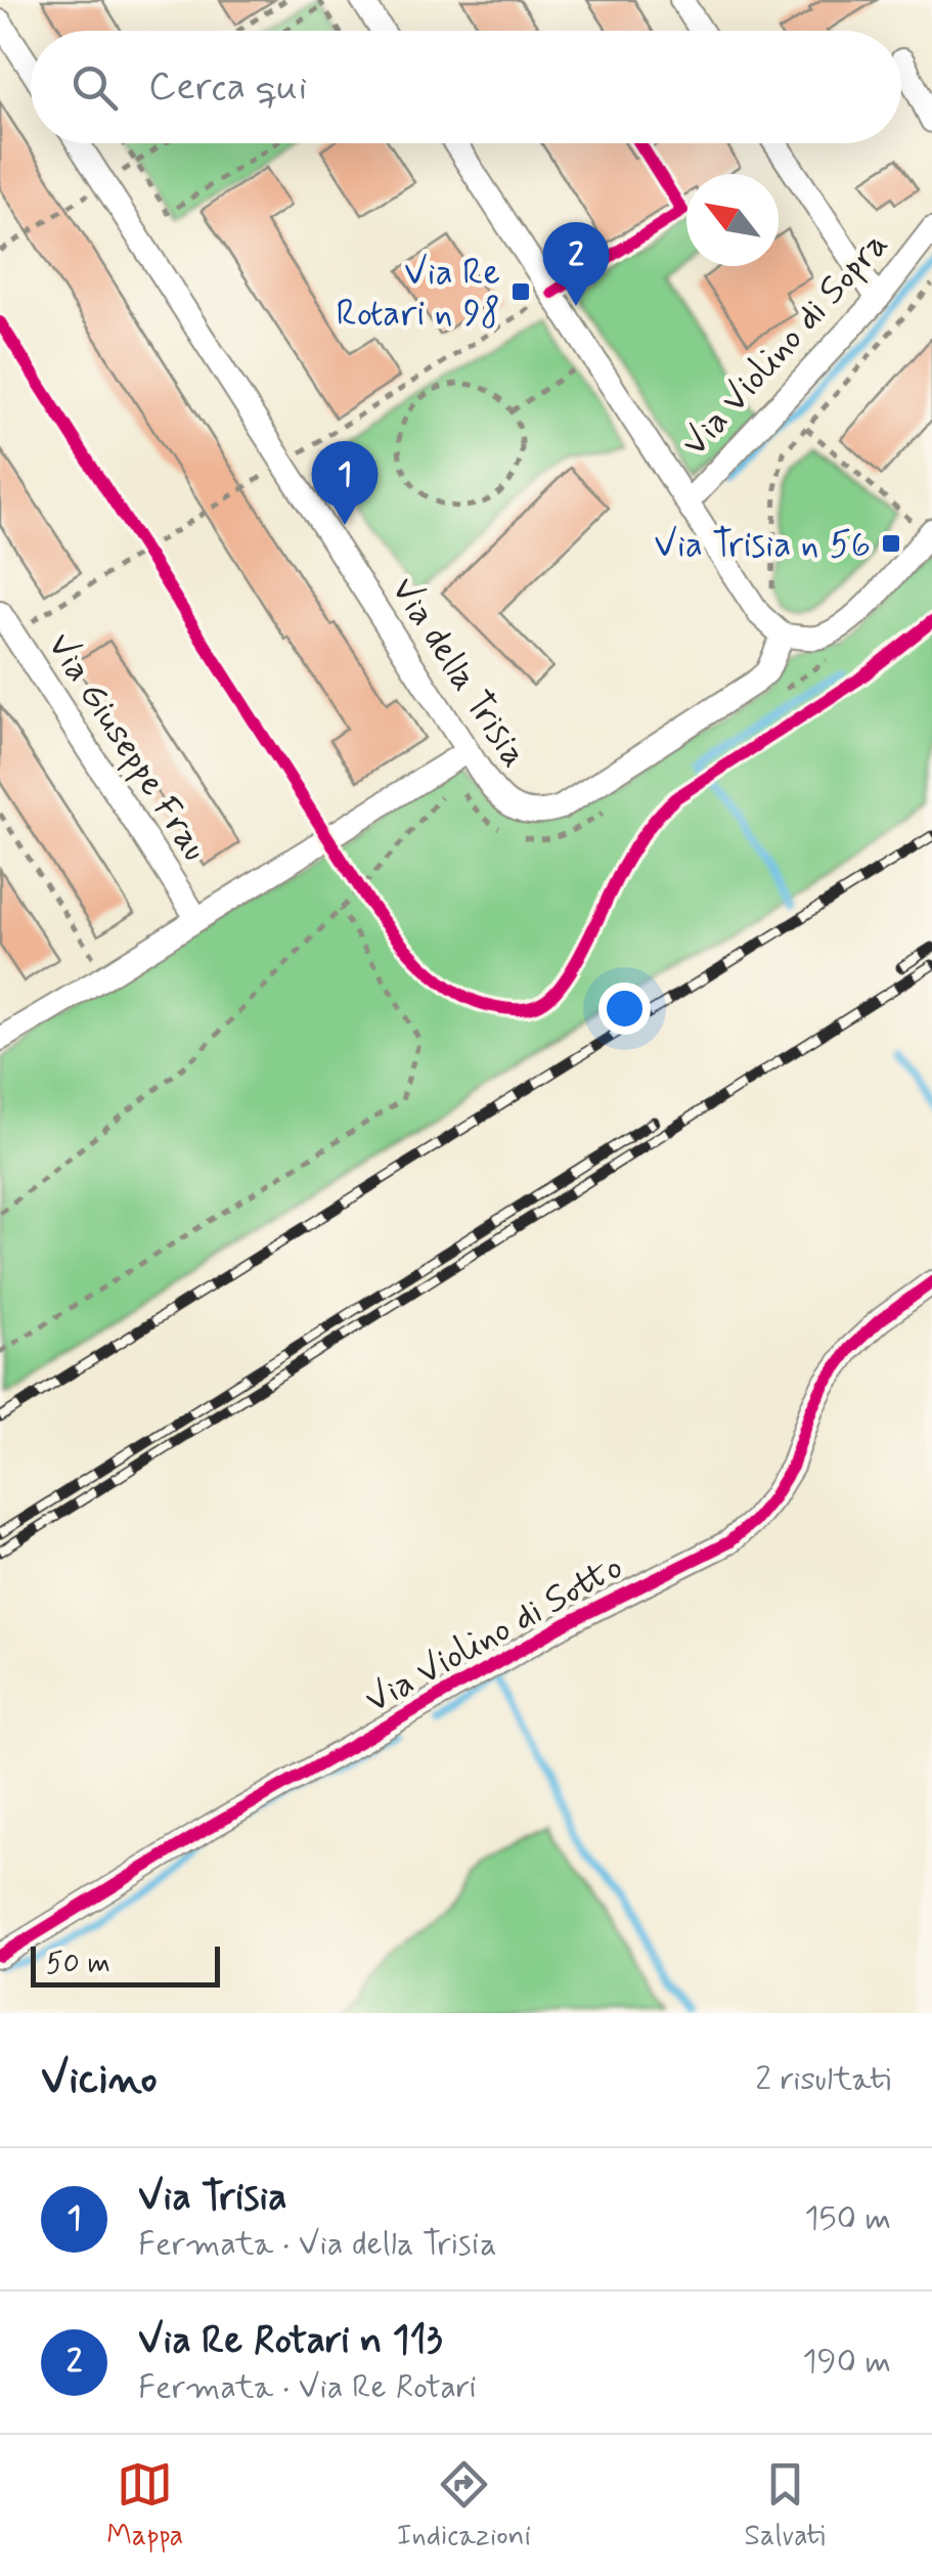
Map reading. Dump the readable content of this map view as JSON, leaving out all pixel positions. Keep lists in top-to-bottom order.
{
  "streets": {
    "street": [
      "Via Violino di Sopra",
      "Via della Trisia",
      "Via Giuseppe Frau",
      "Via Violino di Sotto"
    ]
  },
  "places": {
    "transit": ["Via Re Rotari n 98", "Via Trisia n 56"]
  },
  "scale_bar": "50 m",
  "north": "top left",
  "page": {
    "search": "Cerca qui",
    "pins": ["2", "1"],
    "scale": "50 m",
    "heading": ["Vicino", "2 risultati"],
    "list": [
      {
        "mark": "1",
        "name": "Via Trisia",
        "note": "Fermata · Via della Trisia",
        "value": "150 m"
      },
      {
        "mark": "2",
        "name": "Via Re Rotari n 113",
        "note": "Fermata · Via Re Rotari",
        "value": "190 m"
      }
    ],
    "nav": ["Mappa", "Indicazioni", "Salvati"]
  }
}
